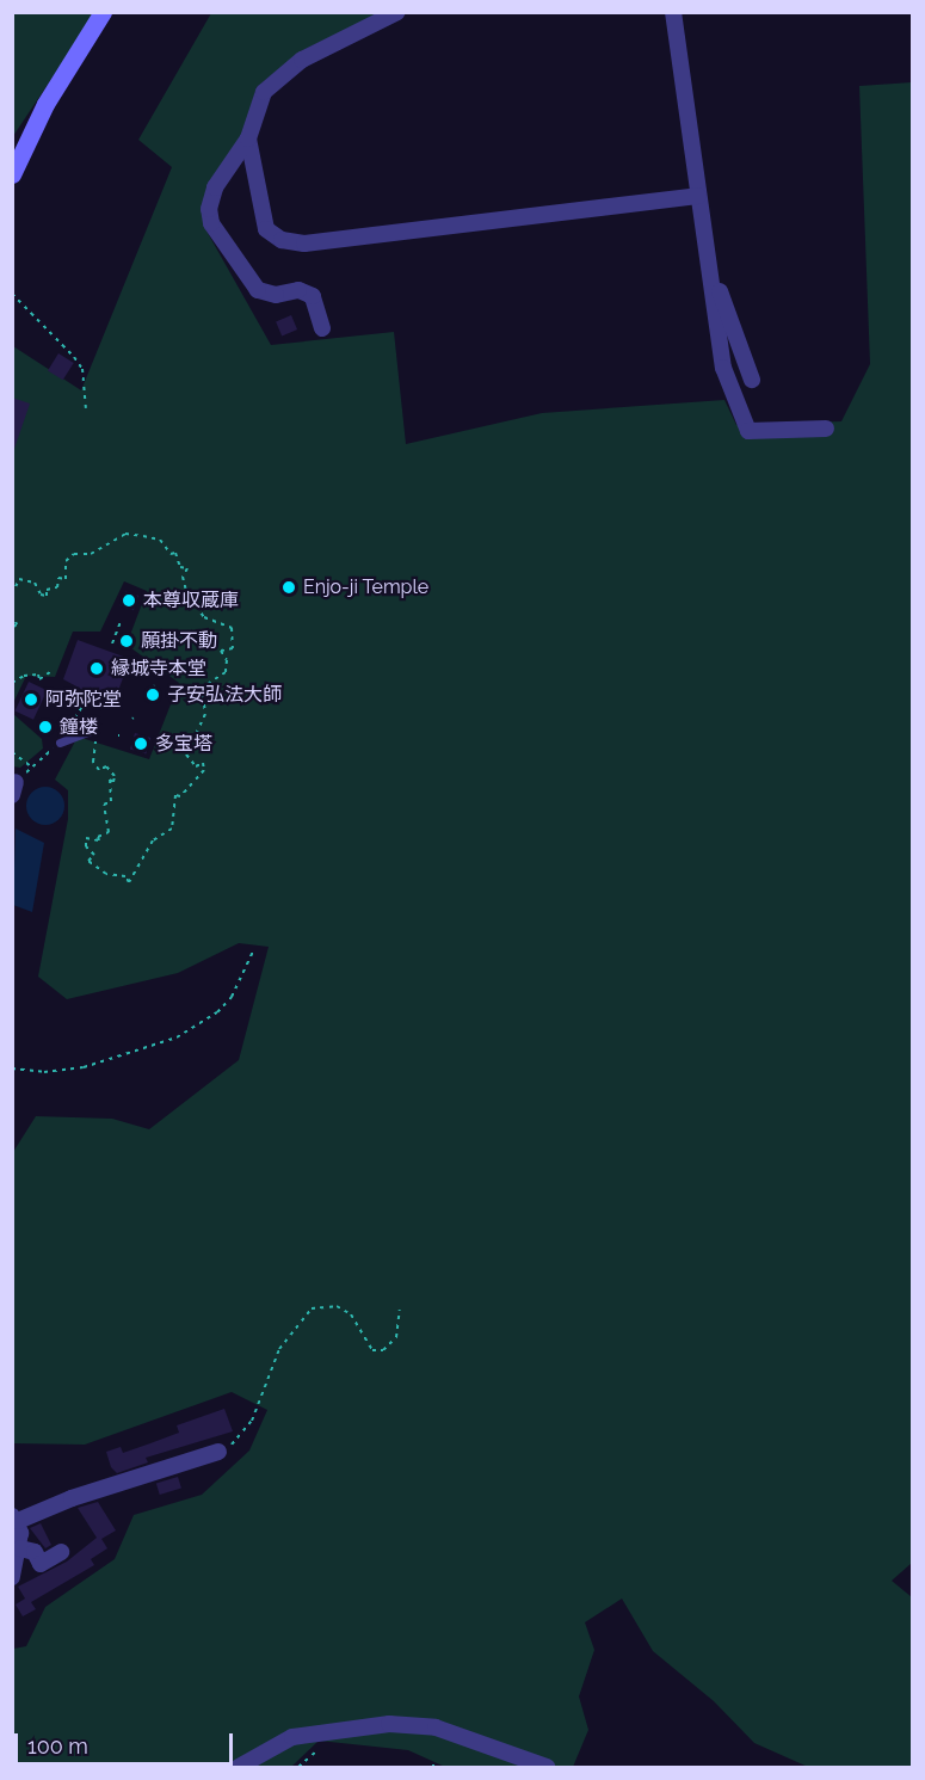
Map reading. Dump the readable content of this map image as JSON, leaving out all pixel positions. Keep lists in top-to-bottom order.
{
  "places": [
    "Enjo-ji Temple",
    "本尊収蔵庫",
    "願掛不動",
    "縁城寺本堂",
    "子安弘法大師",
    "阿弥陀堂",
    "鐘楼",
    "多宝塔"
  ],
  "scale_bar": "100 m"
}
